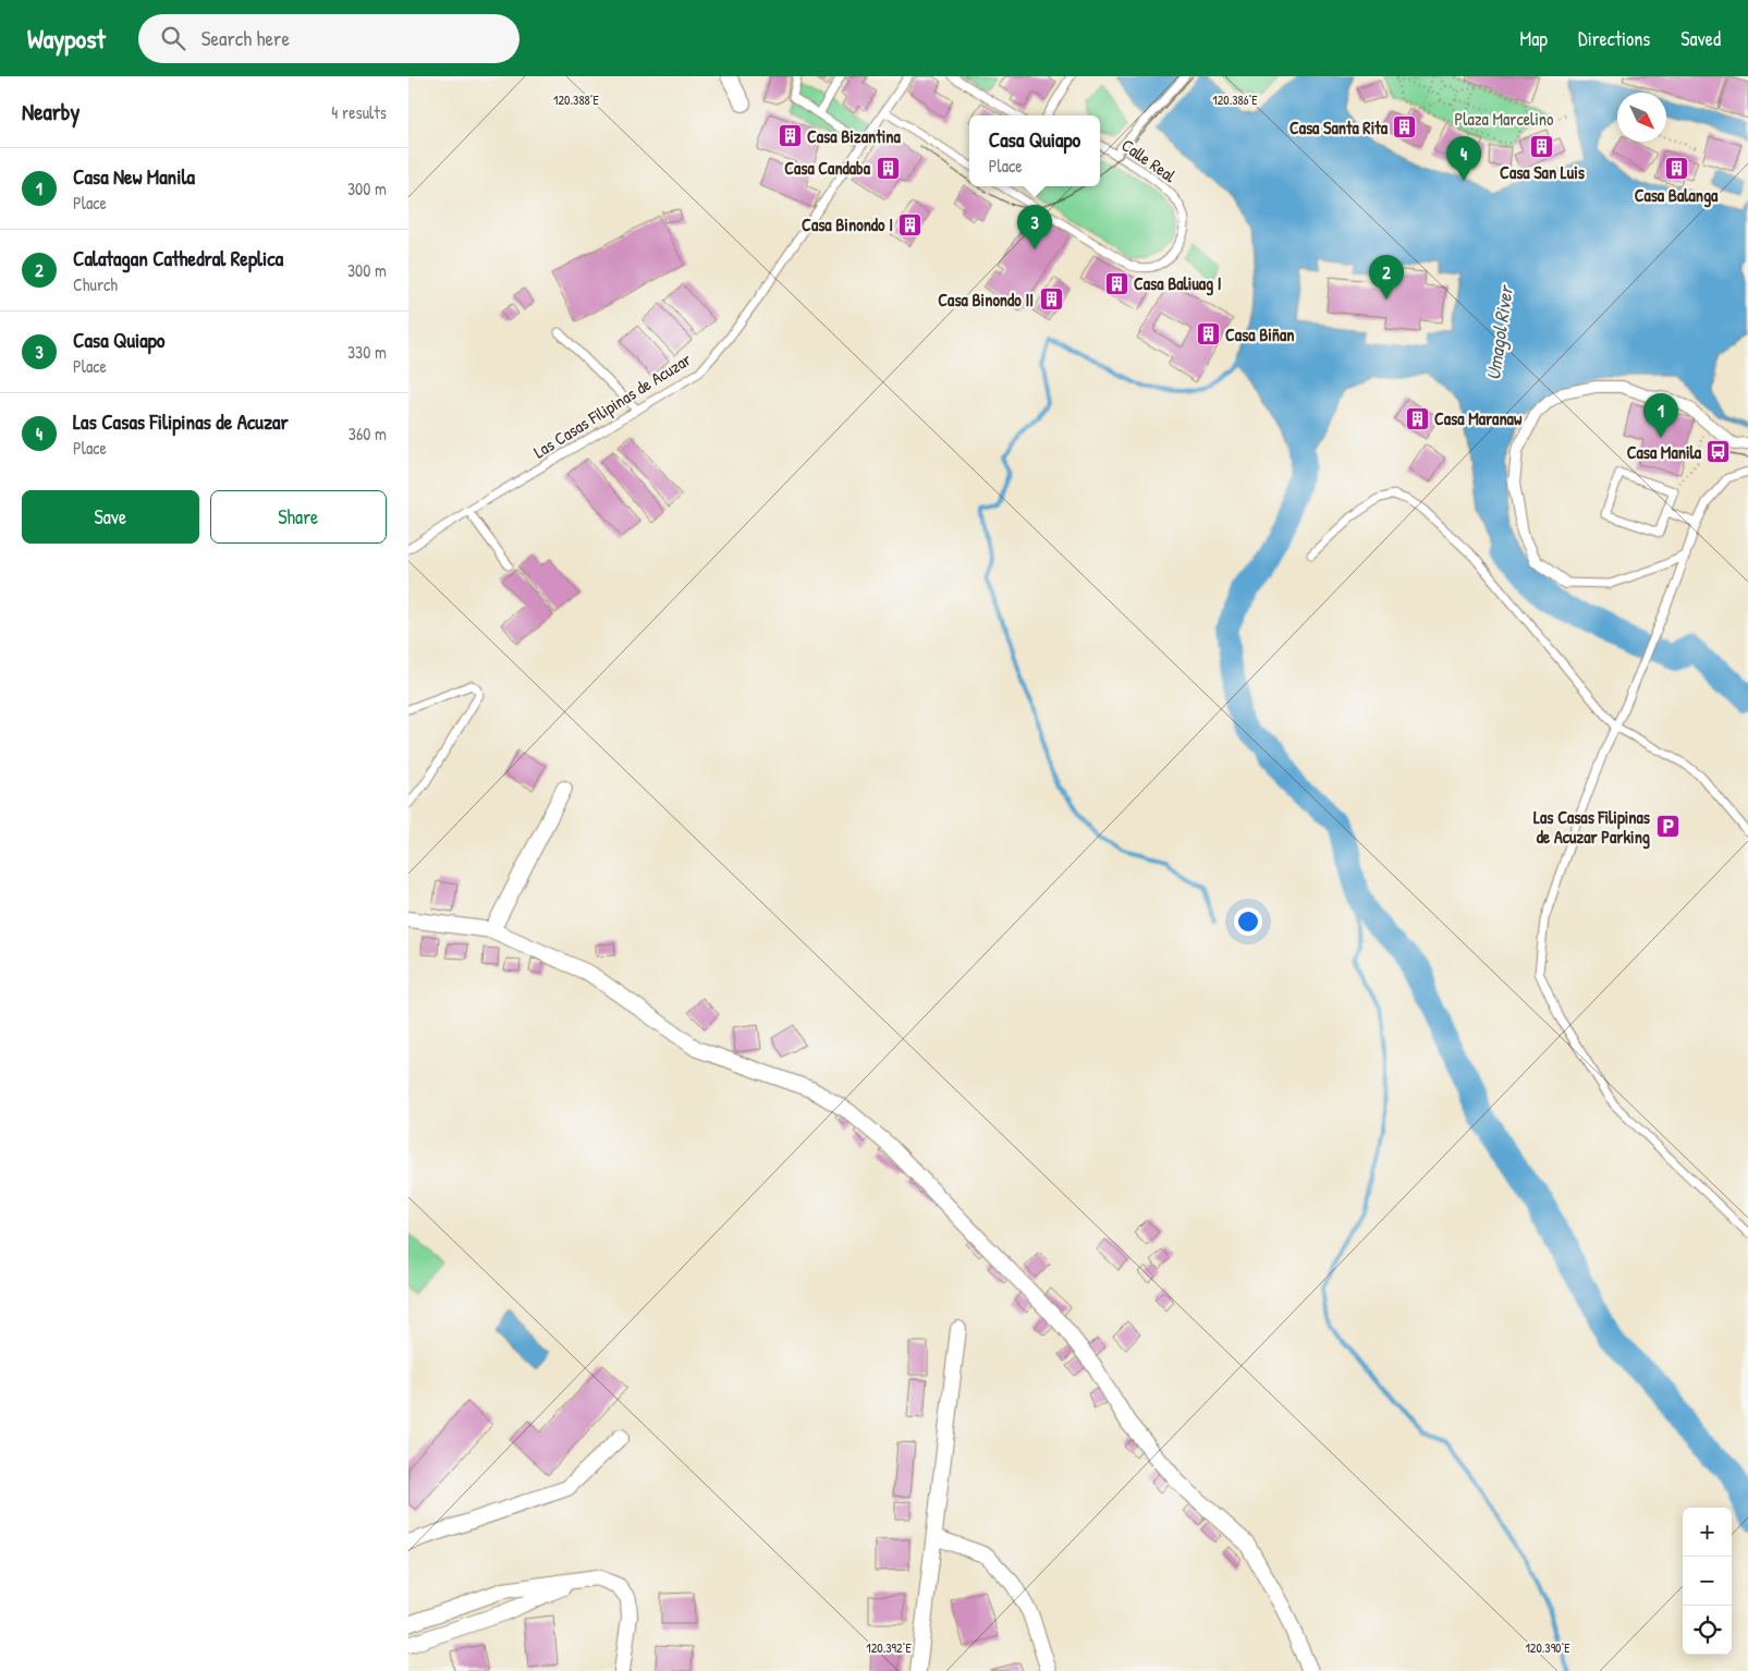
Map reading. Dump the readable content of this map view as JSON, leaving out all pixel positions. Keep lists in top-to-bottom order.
{
  "streets": {
    "lane": ["Calle Real", "Las Casas Filipinas de Acuzar"]
  },
  "water": ["Umagol River"],
  "parks": ["Plaza Marcelino"],
  "places": {
    "building": [
      "Casa Santa Rita",
      "Casa Bizantina",
      "Casa San Luis",
      "Casa Candaba",
      "Casa Balanga",
      "Casa Binondo I",
      "Casa Baliuag I",
      "Casa Binondo II",
      "Casa Biñan",
      "Casa Maranaw"
    ],
    "bus stop": ["Casa Manila"],
    "parking": ["Las Casas Filipinas de Acuzar Parking"]
  },
  "north": "bottom right",
  "page": {
    "header": "Waypost",
    "search": "Search here",
    "nav": ["Map", "Directions", "Saved"],
    "heading": ["Nearby", "4 results"],
    "popup": ["Casa Quiapo", "Place"],
    "pins": [
      "4",
      "3",
      "2",
      "1"
    ],
    "list": [
      {
        "mark": "1",
        "name": "Casa New Manila",
        "note": "Place",
        "value": "300 m"
      },
      {
        "mark": "2",
        "name": "Calatagan Cathedral Replica",
        "note": "Church",
        "value": "300 m"
      },
      {
        "mark": "3",
        "name": "Casa Quiapo",
        "note": "Place",
        "value": "330 m"
      },
      {
        "mark": "4",
        "name": "Las Casas Filipinas de Acuzar",
        "note": "Place",
        "value": "360 m"
      }
    ],
    "buttons": ["Save", "Share"],
    "map_buttons": ["+", "−"]
  },
  "coordinates": [
    "120.388°E",
    "120.386°E",
    "120.392°E",
    "120.390°E"
  ]
}
